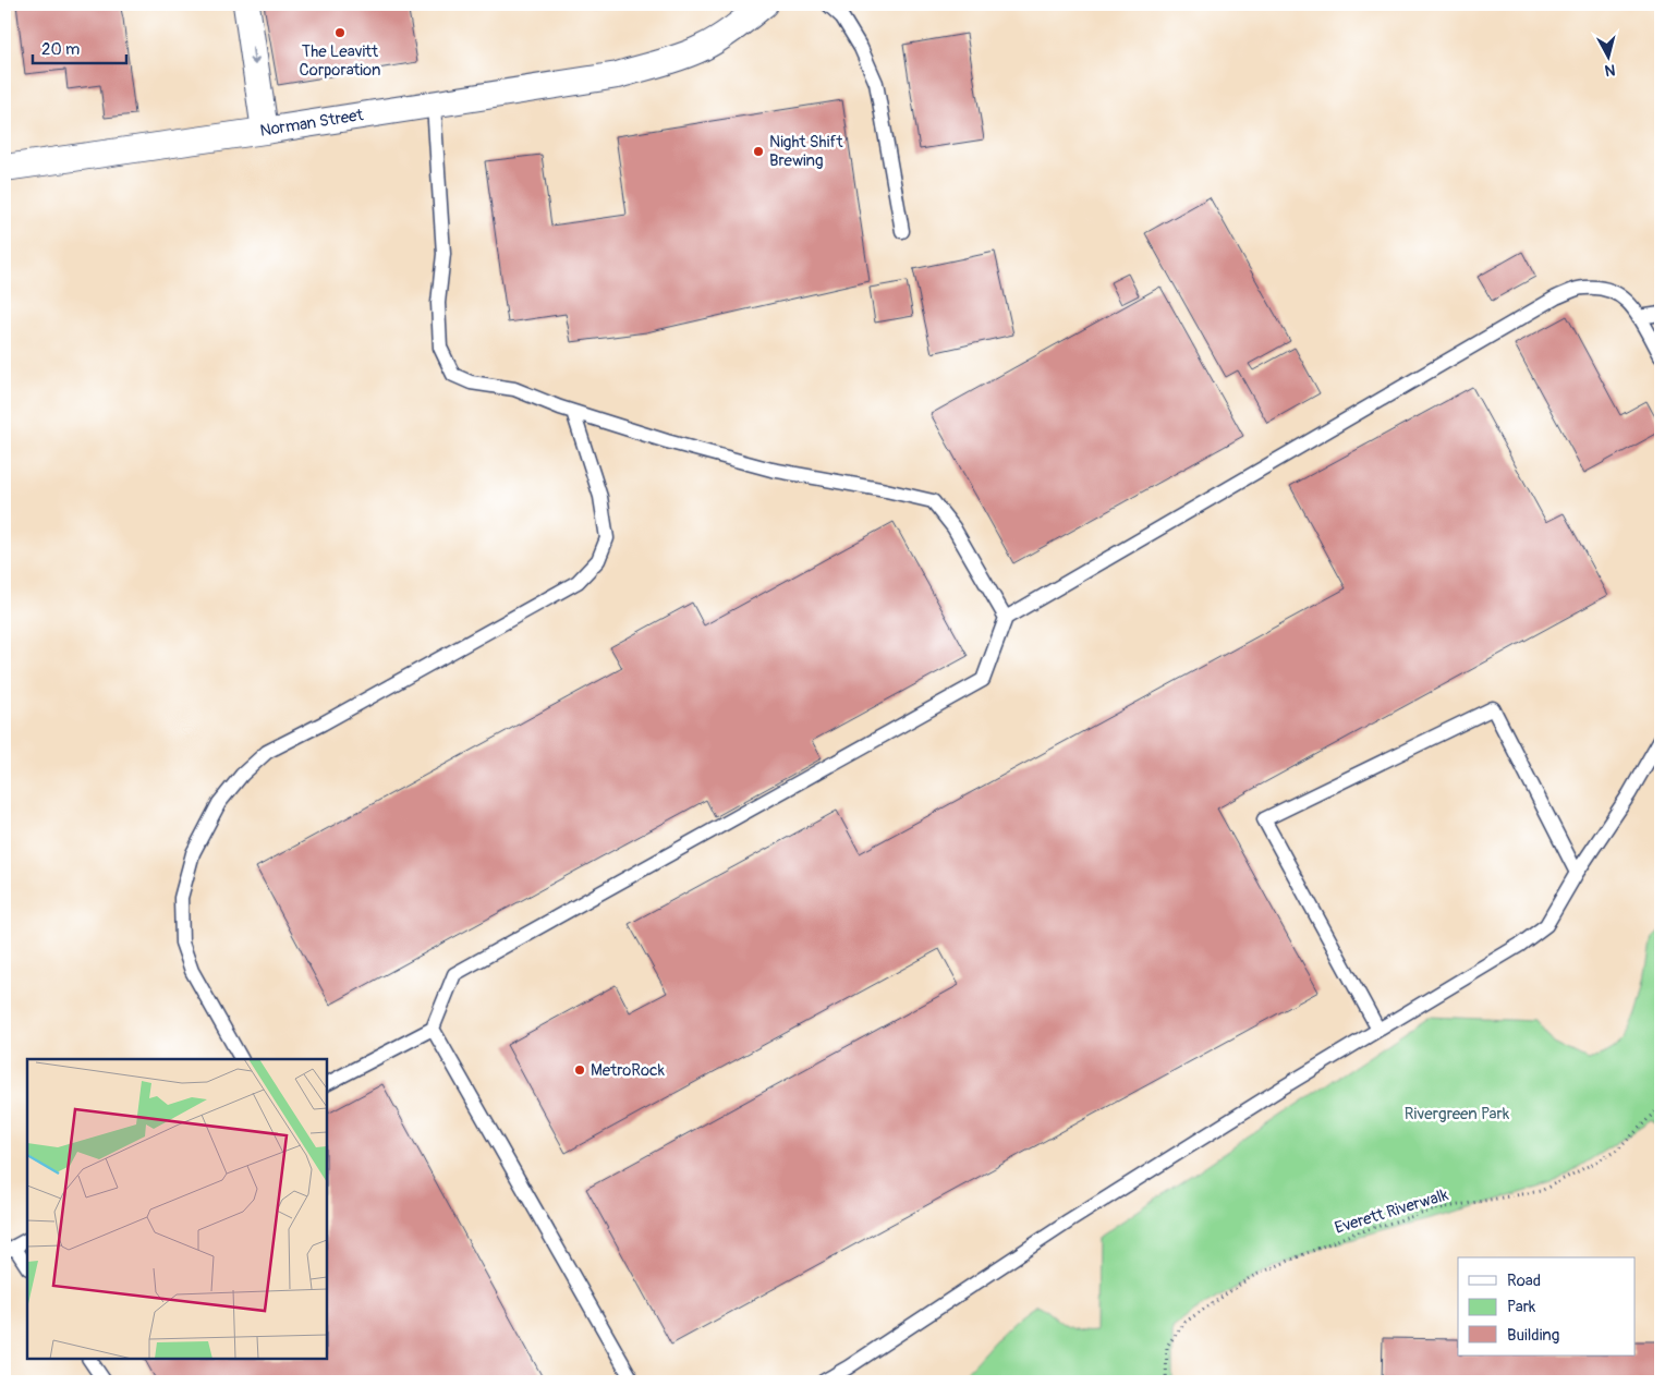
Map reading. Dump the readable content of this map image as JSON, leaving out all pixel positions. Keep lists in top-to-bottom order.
{
  "streets": {
    "street": ["Norman Street"],
    "path": ["Everett Riverwalk"]
  },
  "parks": ["Rivergreen Park"],
  "places": ["The Leavitt Corporation", "Night Shift Brewing", "MetroRock"],
  "legend": ["Road", "Park", "Building"],
  "scale_bar": "20 m",
  "north": "bottom"
}
